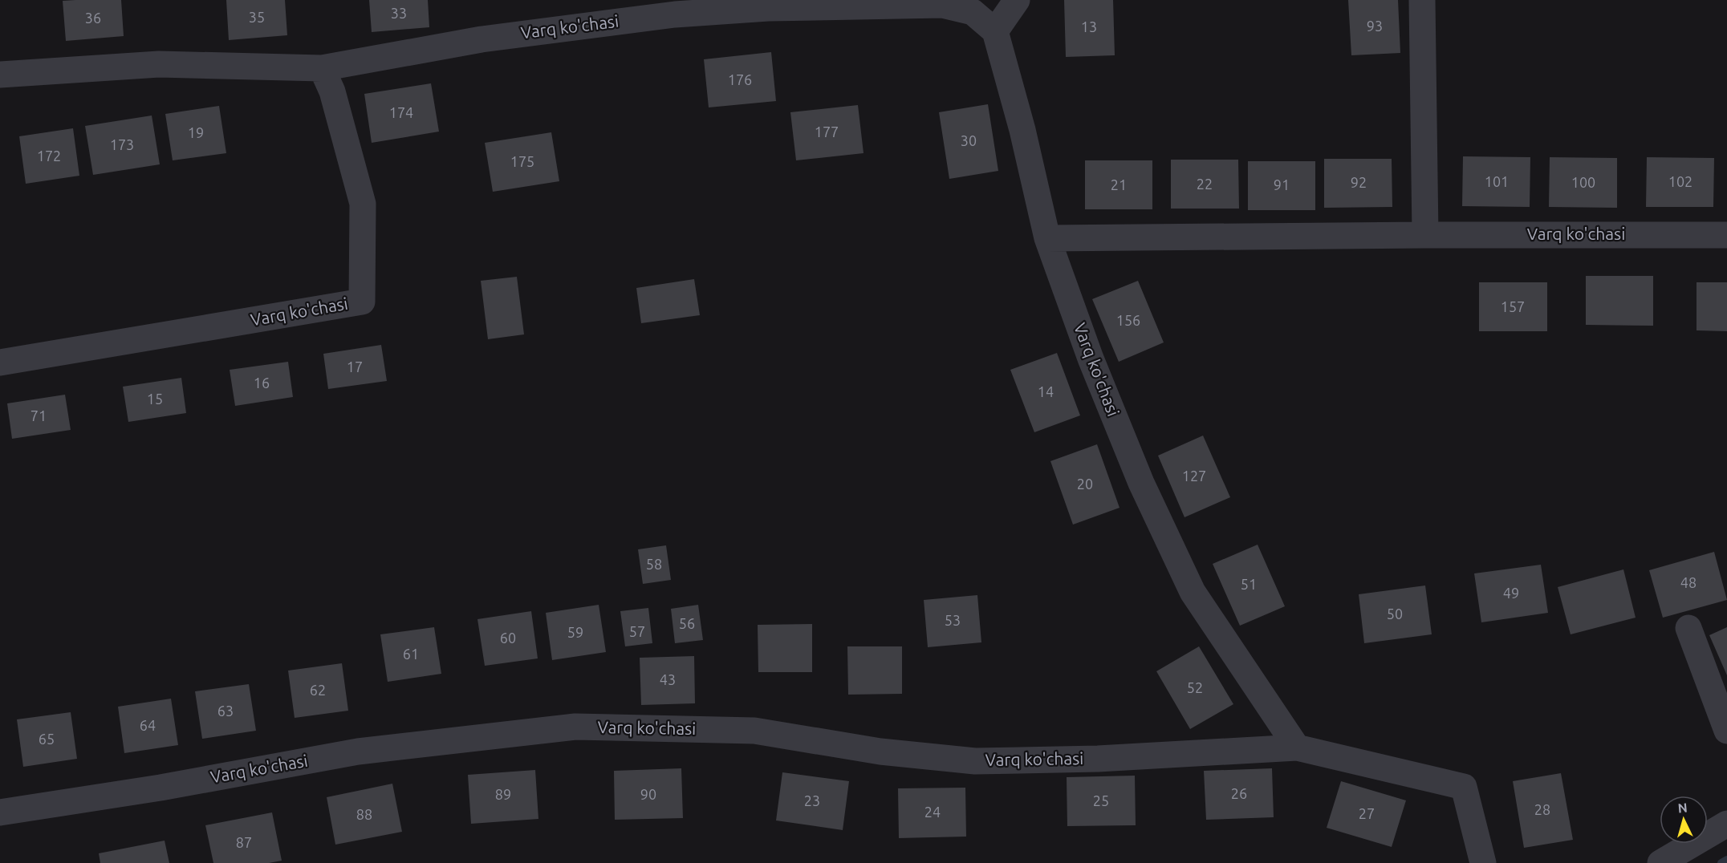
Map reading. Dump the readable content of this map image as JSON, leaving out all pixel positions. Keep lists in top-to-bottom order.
{
  "streets": {
    "street": ["Varq ko'chasi"]
  },
  "house_numbers": [
    "33",
    "35",
    "36",
    "93",
    "13",
    "176",
    "174",
    "177",
    "19",
    "30",
    "173",
    "172",
    "175",
    "101",
    "102",
    "92",
    "100",
    "22",
    "21",
    "91",
    "157",
    "156",
    "17",
    "16",
    "14",
    "15",
    "71",
    "127",
    "20",
    "58",
    "48",
    "51",
    "49",
    "50",
    "53",
    "56",
    "57",
    "59",
    "60",
    "61",
    "43",
    "52",
    "62",
    "63",
    "64",
    "65",
    "26",
    "89",
    "90",
    "23",
    "25",
    "28",
    "24",
    "27",
    "88",
    "87"
  ],
  "north": "top"
}
